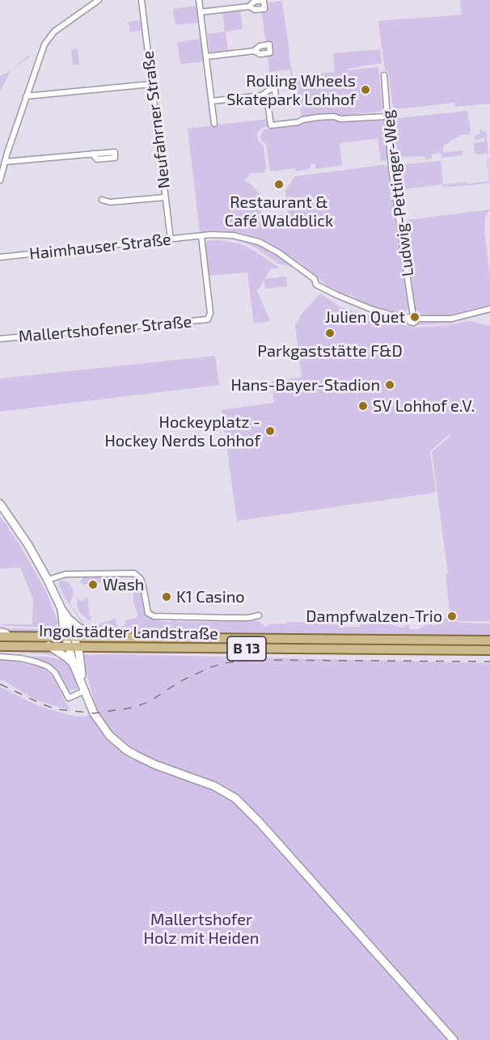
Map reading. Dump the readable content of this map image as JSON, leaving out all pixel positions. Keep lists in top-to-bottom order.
{
  "streets": {
    "main road": ["Ingolstädter Landstraße", "B 13"],
    "street": [
      "Neufahrner Straße",
      "Ludwig-Pettinger-Weg",
      "Haimhauser Straße",
      "Mallertshofener Straße"
    ]
  },
  "crossings": [
    ["Neufahrner Straße", "Haimhauser Straße"],
    ["Ludwig-Pettinger-Weg", "Haimhauser Straße"],
    ["Haimhauser Straße", "Mallertshofener Straße"]
  ],
  "parks": ["Mallertshofer Holz mit Heiden"],
  "places": [
    "Rolling Wheels Skatepark Lohhof",
    "Restaurant & Café Waldblick",
    "Julien Quet",
    "Parkgaststätte F&D",
    "Hans-Bayer-Stadion",
    "SV Lohhof e.V.",
    "Hockeyplatz - Hockey Nerds Lohhof",
    "Wash",
    "K1 Casino",
    "Dampfwalzen-Trio"
  ]
}
